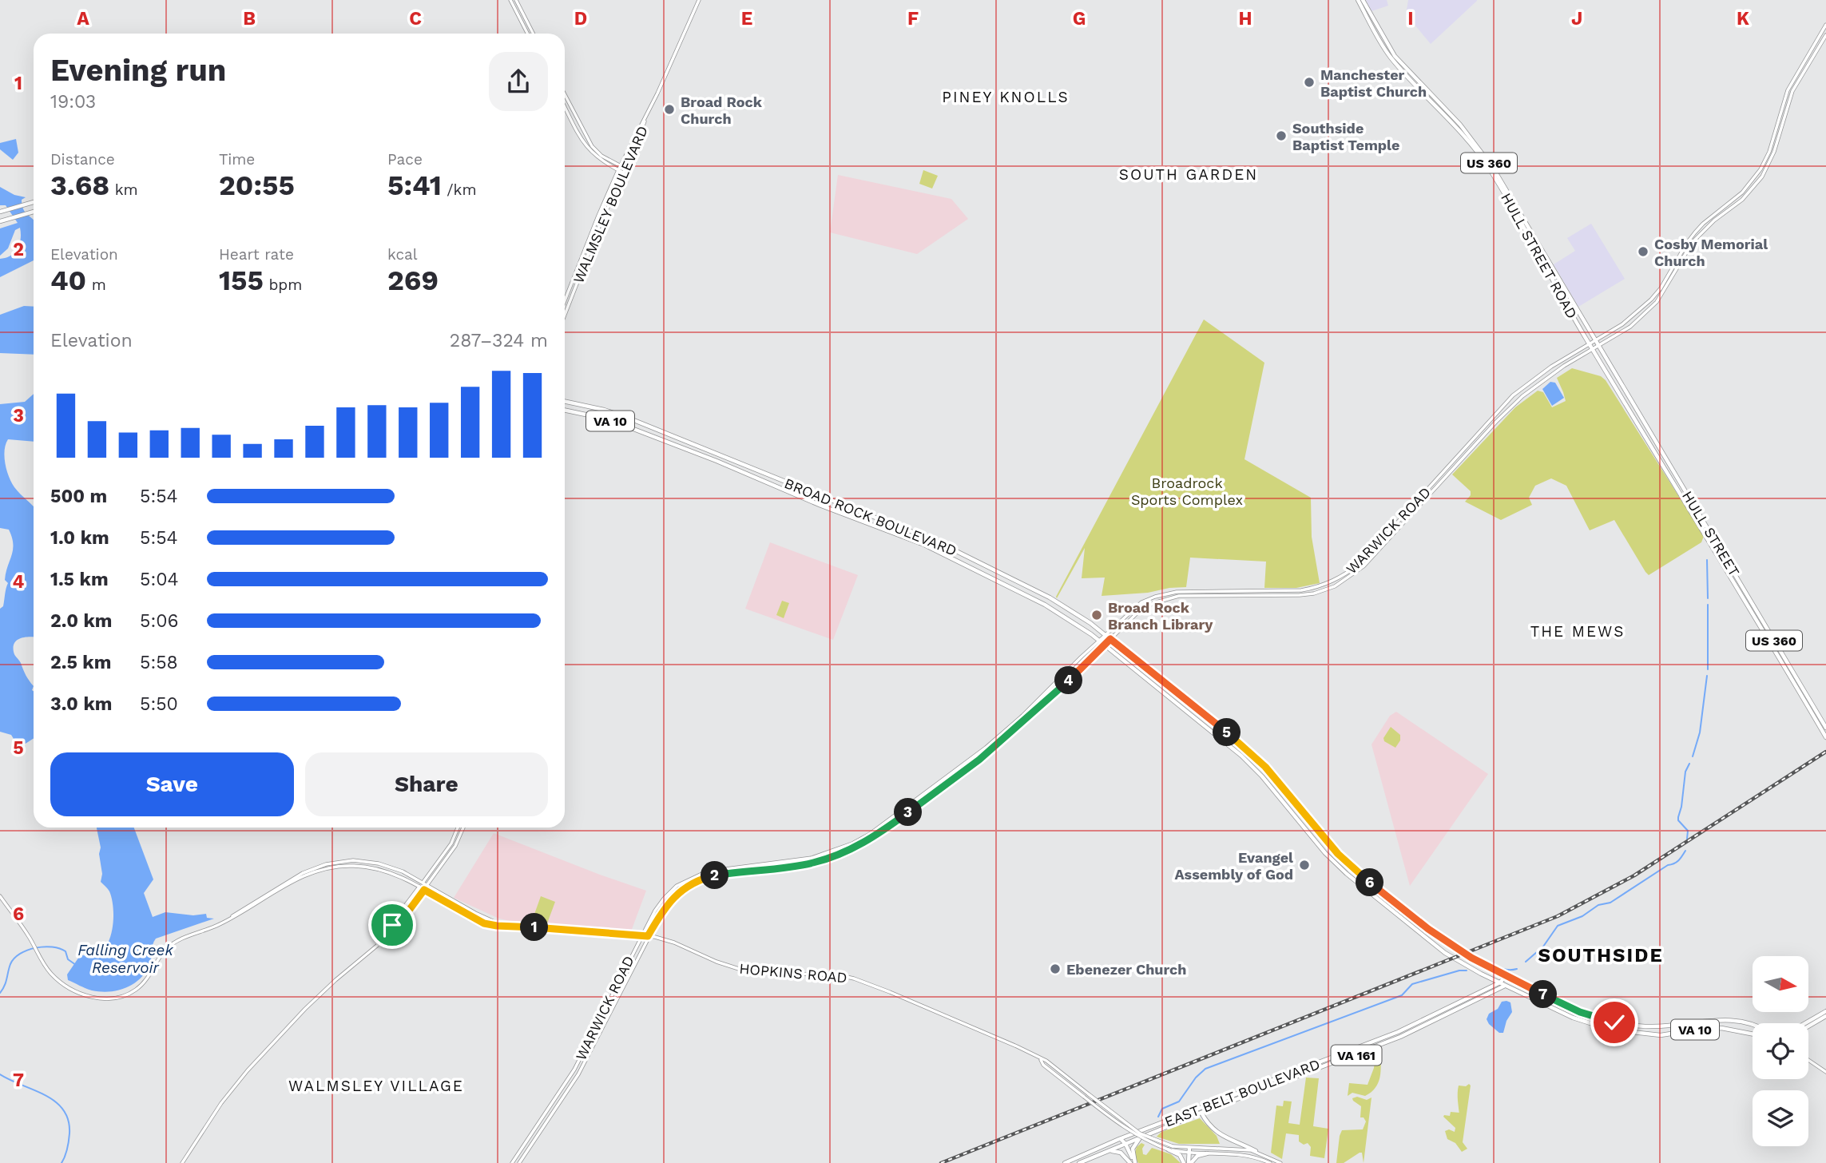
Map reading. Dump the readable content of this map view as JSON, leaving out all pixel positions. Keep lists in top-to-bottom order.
{
  "streets": {
    "main road": [
      "US 360",
      "WALMSLEY BOULEVARD",
      "HULL STREET ROAD",
      "VA 10",
      "BROAD ROCK BOULEVARD",
      "WARWICK ROAD",
      "HULL STREET",
      "HOPKINS ROAD",
      "VA 161",
      "EAST BELT BOULEVARD"
    ]
  },
  "crossings": [
    ["HULL STREET ROAD", "WARWICK ROAD"],
    ["HULL STREET ROAD", "HULL STREET"],
    ["BROAD ROCK BOULEVARD", "WARWICK ROAD"],
    ["BROAD ROCK BOULEVARD", "EAST BELT BOULEVARD"],
    ["WARWICK ROAD", "HULL STREET"],
    ["WARWICK ROAD", "HOPKINS ROAD"]
  ],
  "districts": [
    "PINEY KNOLLS",
    "SOUTH GARDEN",
    "THE MEWS",
    "SOUTHSIDE",
    "WALMSLEY VILLAGE"
  ],
  "water": ["Falling Creek Reservoir"],
  "parks": ["Broadrock Sports Complex"],
  "places": [
    "Manchester Baptist Church",
    "Broad Rock Church",
    "Southside Baptist Temple",
    "Cosby Memorial Church",
    "Broad Rock Branch Library",
    "Evangel Assembly of God",
    "Ebenezer Church"
  ],
  "north": "right",
  "page": {
    "heading": ["Evening run", "19:03"],
    "stats": [
      ["Distance", "3.68 km"],
      ["Time", "20:55"],
      ["Pace", "5:41 /km"],
      ["Elevation", "40 m"],
      ["Heart rate", "155 bpm"],
      ["kcal", "269"]
    ],
    "chart": ["Elevation", "287–324 m"],
    "list": [
      {
        "name": "500 m",
        "note": "5:54"
      },
      {
        "name": "1.0 km",
        "note": "5:54"
      },
      {
        "name": "1.5 km",
        "note": "5:04"
      },
      {
        "name": "2.0 km",
        "note": "5:06"
      },
      {
        "name": "2.5 km",
        "note": "5:58"
      },
      {
        "name": "3.0 km",
        "note": "5:50"
      }
    ],
    "pins": [
      "4",
      "5",
      "3",
      "2",
      "6",
      "1",
      "7"
    ],
    "buttons": ["Save", "Share"]
  },
  "grid": {
    "columns": [
      "A",
      "B",
      "C",
      "D",
      "E",
      "F",
      "G",
      "H",
      "I",
      "J",
      "K"
    ],
    "rows": [
      "1",
      "2",
      "3",
      "4",
      "5",
      "6",
      "7"
    ]
  }
}
